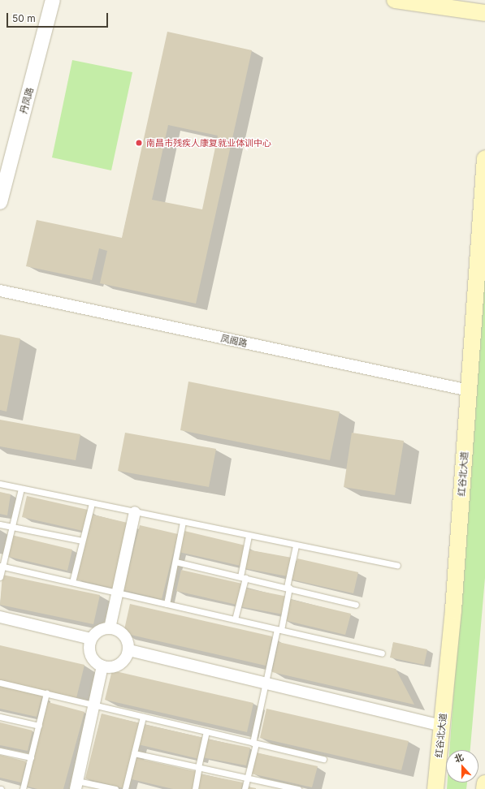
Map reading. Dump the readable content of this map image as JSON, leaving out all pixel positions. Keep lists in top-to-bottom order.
{
  "streets": {
    "main road": ["红谷北大道"],
    "street": ["丹凤路", "凤阁路"]
  },
  "crossings": [
    ["凤阁路", "红谷北大道"]
  ],
  "places": ["南昌市残疾人康复就业体训中心"],
  "scale_bar": "50 m",
  "north": "top"
}
